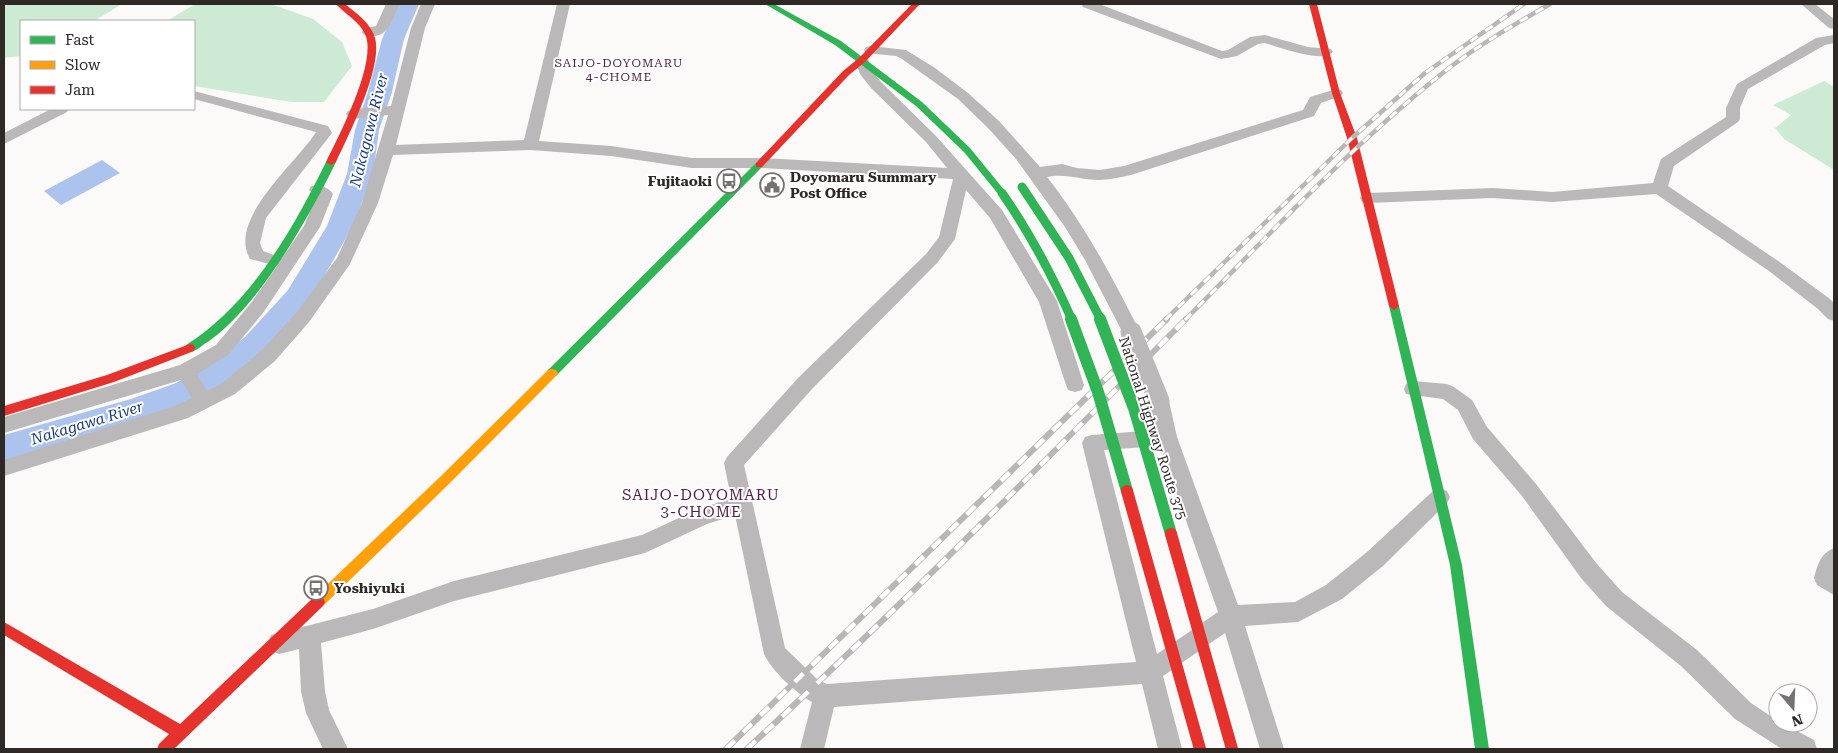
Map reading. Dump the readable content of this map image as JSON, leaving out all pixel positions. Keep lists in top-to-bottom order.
{
  "streets": {
    "main road": ["National Highway Route 375"]
  },
  "districts": ["SAIJO-DOYOMARU 4-CHOME", "SAIJO-DOYOMARU 3-CHOME"],
  "water": ["Nakagawa River"],
  "places": {
    "bus stop": ["Fujitaoki", "Yoshiyuki"],
    "public building": ["Doyomaru Summary Post Office"]
  },
  "legend": ["Fast", "Slow", "Jam"],
  "north": "bottom"
}
